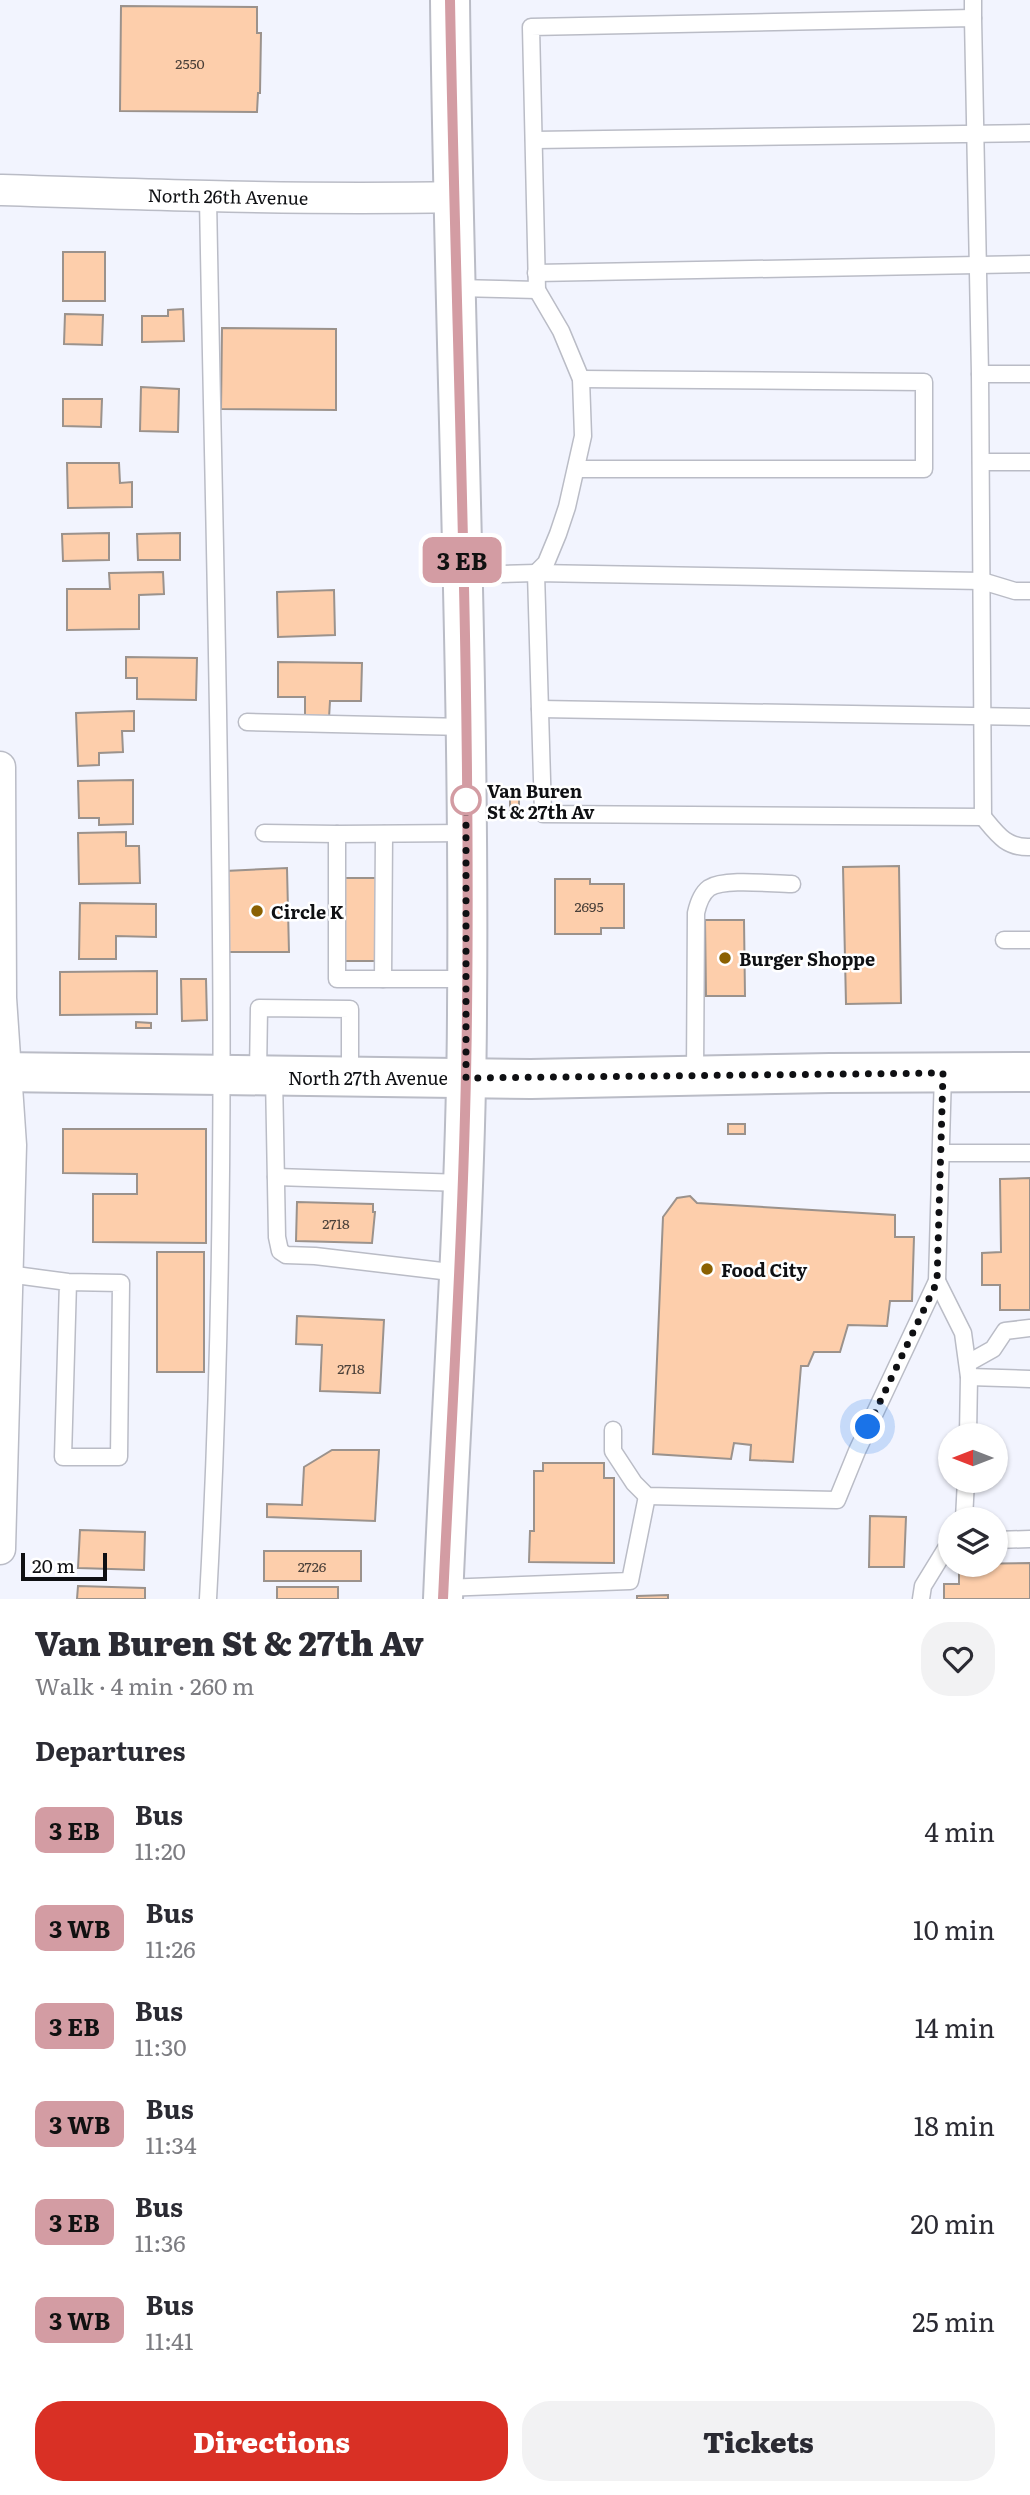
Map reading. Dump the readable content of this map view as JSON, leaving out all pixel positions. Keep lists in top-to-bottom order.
{
  "streets": {
    "main road": ["North 27th Avenue"],
    "street": ["North 26th Avenue"]
  },
  "places": [
    "Van Buren St & 27th Av",
    "Circle K",
    "Burger Shoppe",
    "Food City"
  ],
  "house_numbers": [
    "2550",
    "2695",
    "2718",
    "2718",
    "2726"
  ],
  "scale_bar": "20 m",
  "north": "left",
  "page": {
    "on_map": "3 EB",
    "scale": "20 m",
    "heading": [
      ["Van Buren St & 27th Av", "Walk · 4 min · 260 m"],
      "Departures"
    ],
    "list": [
      {
        "mark": "3 EB",
        "name": "Bus",
        "note": "11:20",
        "value": "4 min"
      },
      {
        "mark": "3 WB",
        "name": "Bus",
        "note": "11:26",
        "value": "10 min"
      },
      {
        "mark": "3 EB",
        "name": "Bus",
        "note": "11:30",
        "value": "14 min"
      },
      {
        "mark": "3 WB",
        "name": "Bus",
        "note": "11:34",
        "value": "18 min"
      },
      {
        "mark": "3 EB",
        "name": "Bus",
        "note": "11:36",
        "value": "20 min"
      },
      {
        "mark": "3 WB",
        "name": "Bus",
        "note": "11:41",
        "value": "25 min"
      }
    ],
    "buttons": ["Directions", "Tickets"]
  }
}
